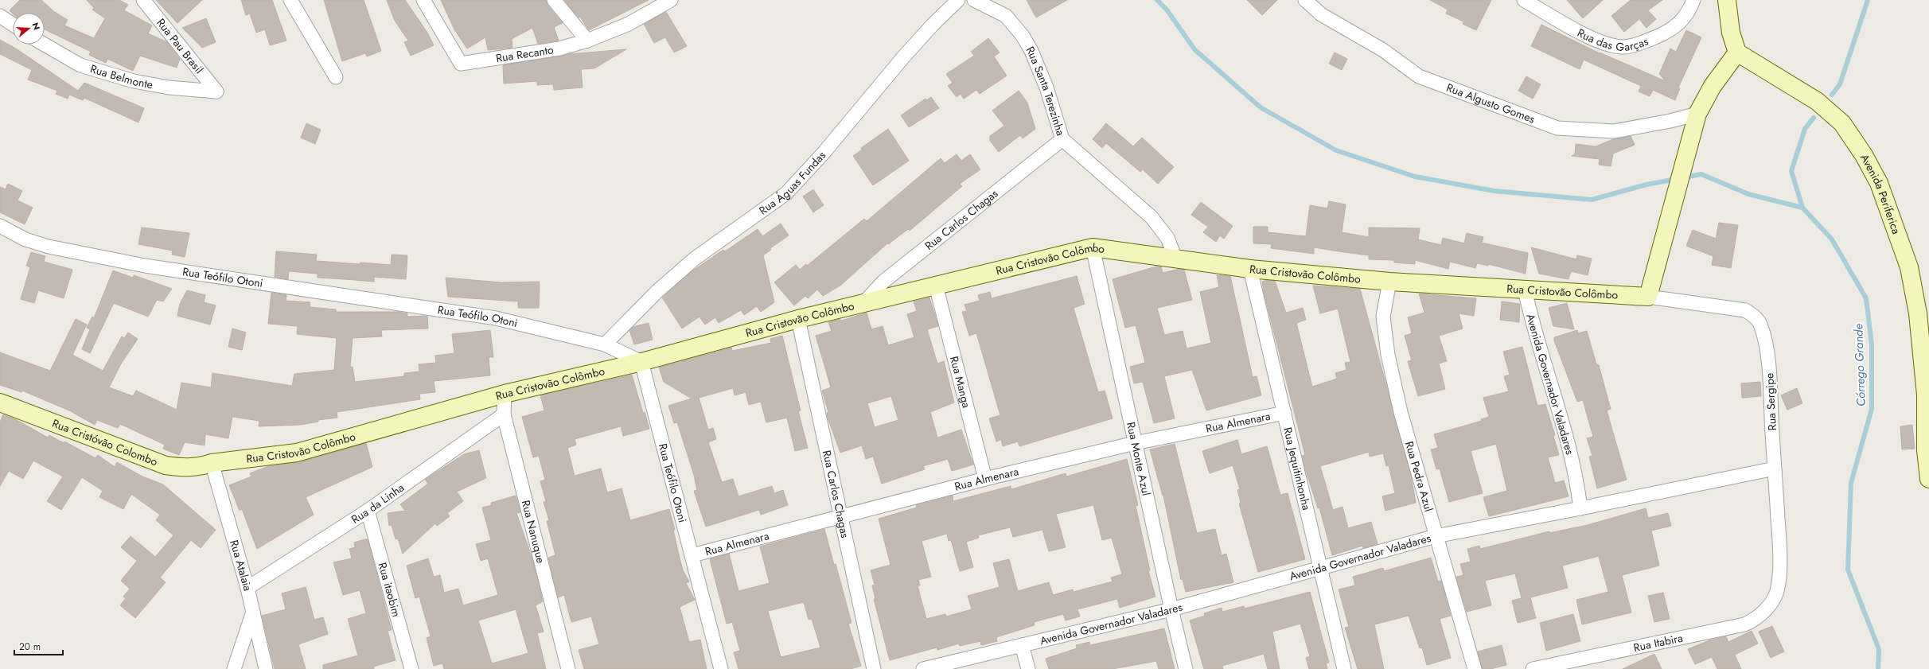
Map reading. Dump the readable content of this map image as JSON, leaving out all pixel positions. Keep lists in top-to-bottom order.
{
  "streets": {
    "street": [
      "Rua das Garças",
      "Rua Pau Brasil",
      "Rua Recanto",
      "Rua Belmonte",
      "Rua Santa Terezinha",
      "Rua Algusto Gomes",
      "Rua Águas Fundas",
      "Avenida Periferica",
      "Rua Carlos Chagas",
      "Rua Cristovão Colômbo",
      "Rua Teófilo Otoni",
      "Rua Manga",
      "Avenida Governador Valadares",
      "Rua Sergipe",
      "Rua Almenara",
      "Rua Cristóvão Colombo",
      "Rua Monte Azul",
      "Rua Jequitinhonha",
      "Rua Pedra Azul",
      "Rua da Linha",
      "Rua Nanuque",
      "Rua Atalaia",
      "Rua itaobim",
      "Rua Itabira"
    ]
  },
  "crossings": [
    ["Rua Pau Brasil", "Rua Belmonte"],
    ["Rua Santa Terezinha", "Rua Carlos Chagas"],
    ["Rua Santa Terezinha", "Rua Cristovão Colômbo"],
    ["Rua Águas Fundas", "Rua Teófilo Otoni"],
    ["Rua Carlos Chagas", "Rua Cristovão Colômbo"],
    ["Rua Carlos Chagas", "Rua Almenara"],
    ["Rua Cristovão Colômbo", "Rua Teófilo Otoni"],
    ["Rua Cristovão Colômbo", "Rua Manga"],
    ["Rua Cristovão Colômbo", "Avenida Governador Valadares"],
    ["Rua Cristovão Colômbo", "Rua Sergipe"],
    ["Rua Cristovão Colômbo", "Rua Cristóvão Colombo"],
    ["Rua Cristovão Colômbo", "Rua Monte Azul"],
    ["Rua Cristovão Colômbo", "Rua Jequitinhonha"],
    ["Rua Cristovão Colômbo", "Rua Pedra Azul"],
    ["Rua Cristovão Colômbo", "Rua Nanuque"],
    ["Rua Cristovão Colômbo", "Rua Atalaia"],
    ["Rua Teófilo Otoni", "Rua Almenara"],
    ["Rua Manga", "Rua Almenara"],
    ["Avenida Governador Valadares", "Rua Monte Azul"],
    ["Avenida Governador Valadares", "Rua Jequitinhonha"],
    ["Avenida Governador Valadares", "Rua Pedra Azul"],
    ["Rua Sergipe", "Rua Itabira"],
    ["Rua Almenara", "Rua Monte Azul"],
    ["Rua Almenara", "Rua Jequitinhonha"],
    ["Rua Cristóvão Colombo", "Rua Atalaia"],
    ["Rua da Linha", "Rua Nanuque"],
    ["Rua da Linha", "Rua Atalaia"],
    ["Rua da Linha", "Rua itaobim"]
  ],
  "water": ["Córrego Grande"],
  "scale_bar": "20 m",
  "north": "right"
}
